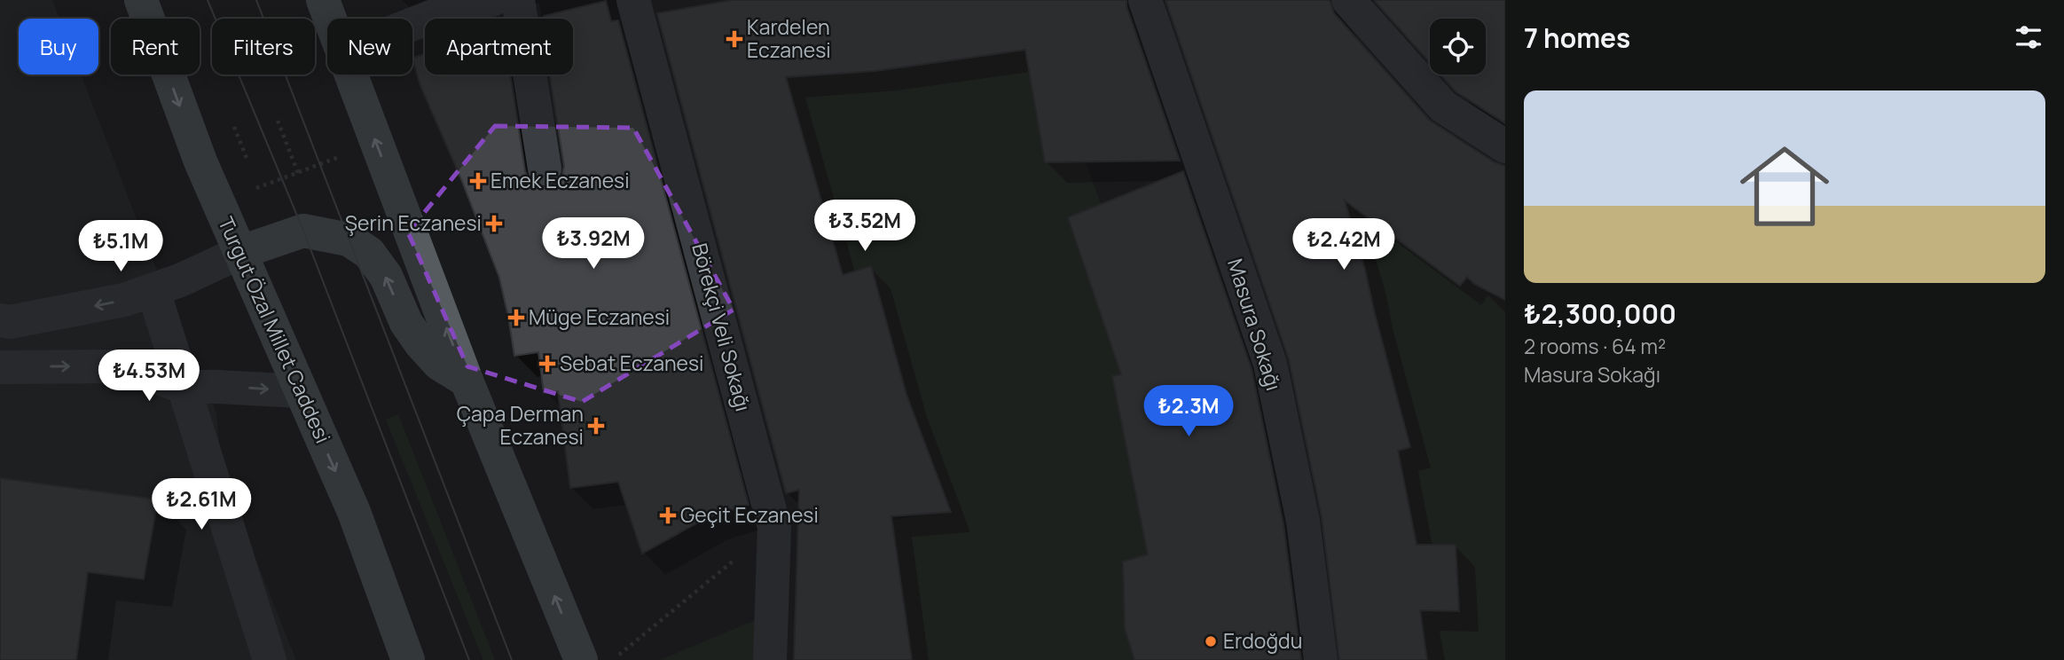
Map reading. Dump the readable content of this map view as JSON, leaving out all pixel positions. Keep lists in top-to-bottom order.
{
  "streets": {
    "main road": ["Turgut Özal Millet Caddesi"],
    "street": ["Masura Sokağı", "Börekçi Veli Sokağı"]
  },
  "places": {
    "health": [
      "Kardelen Eczanesi",
      "Emek Eczanesi",
      "Şerin Eczanesi",
      "Müge Eczanesi",
      "Sebat Eczanesi",
      "Çapa Derman Eczanesi",
      "Geçit Eczanesi"
    ],
    "other": ["Erdoğdu"]
  },
  "page": {
    "heading": "7 homes",
    "chip": [
      "Buy",
      "Rent",
      "Filters",
      "New",
      "Apartment"
    ],
    "list": [
      {
        "name": "₺2,300,000",
        "note": "2 rooms · 64 m² · Masura Sokağı"
      }
    ],
    "price": [
      "₺3.52M",
      "₺3.92M",
      "₺2.42M",
      "₺5.1M",
      "₺4.53M",
      "₺2.3M",
      "₺2.61M"
    ]
  }
}
